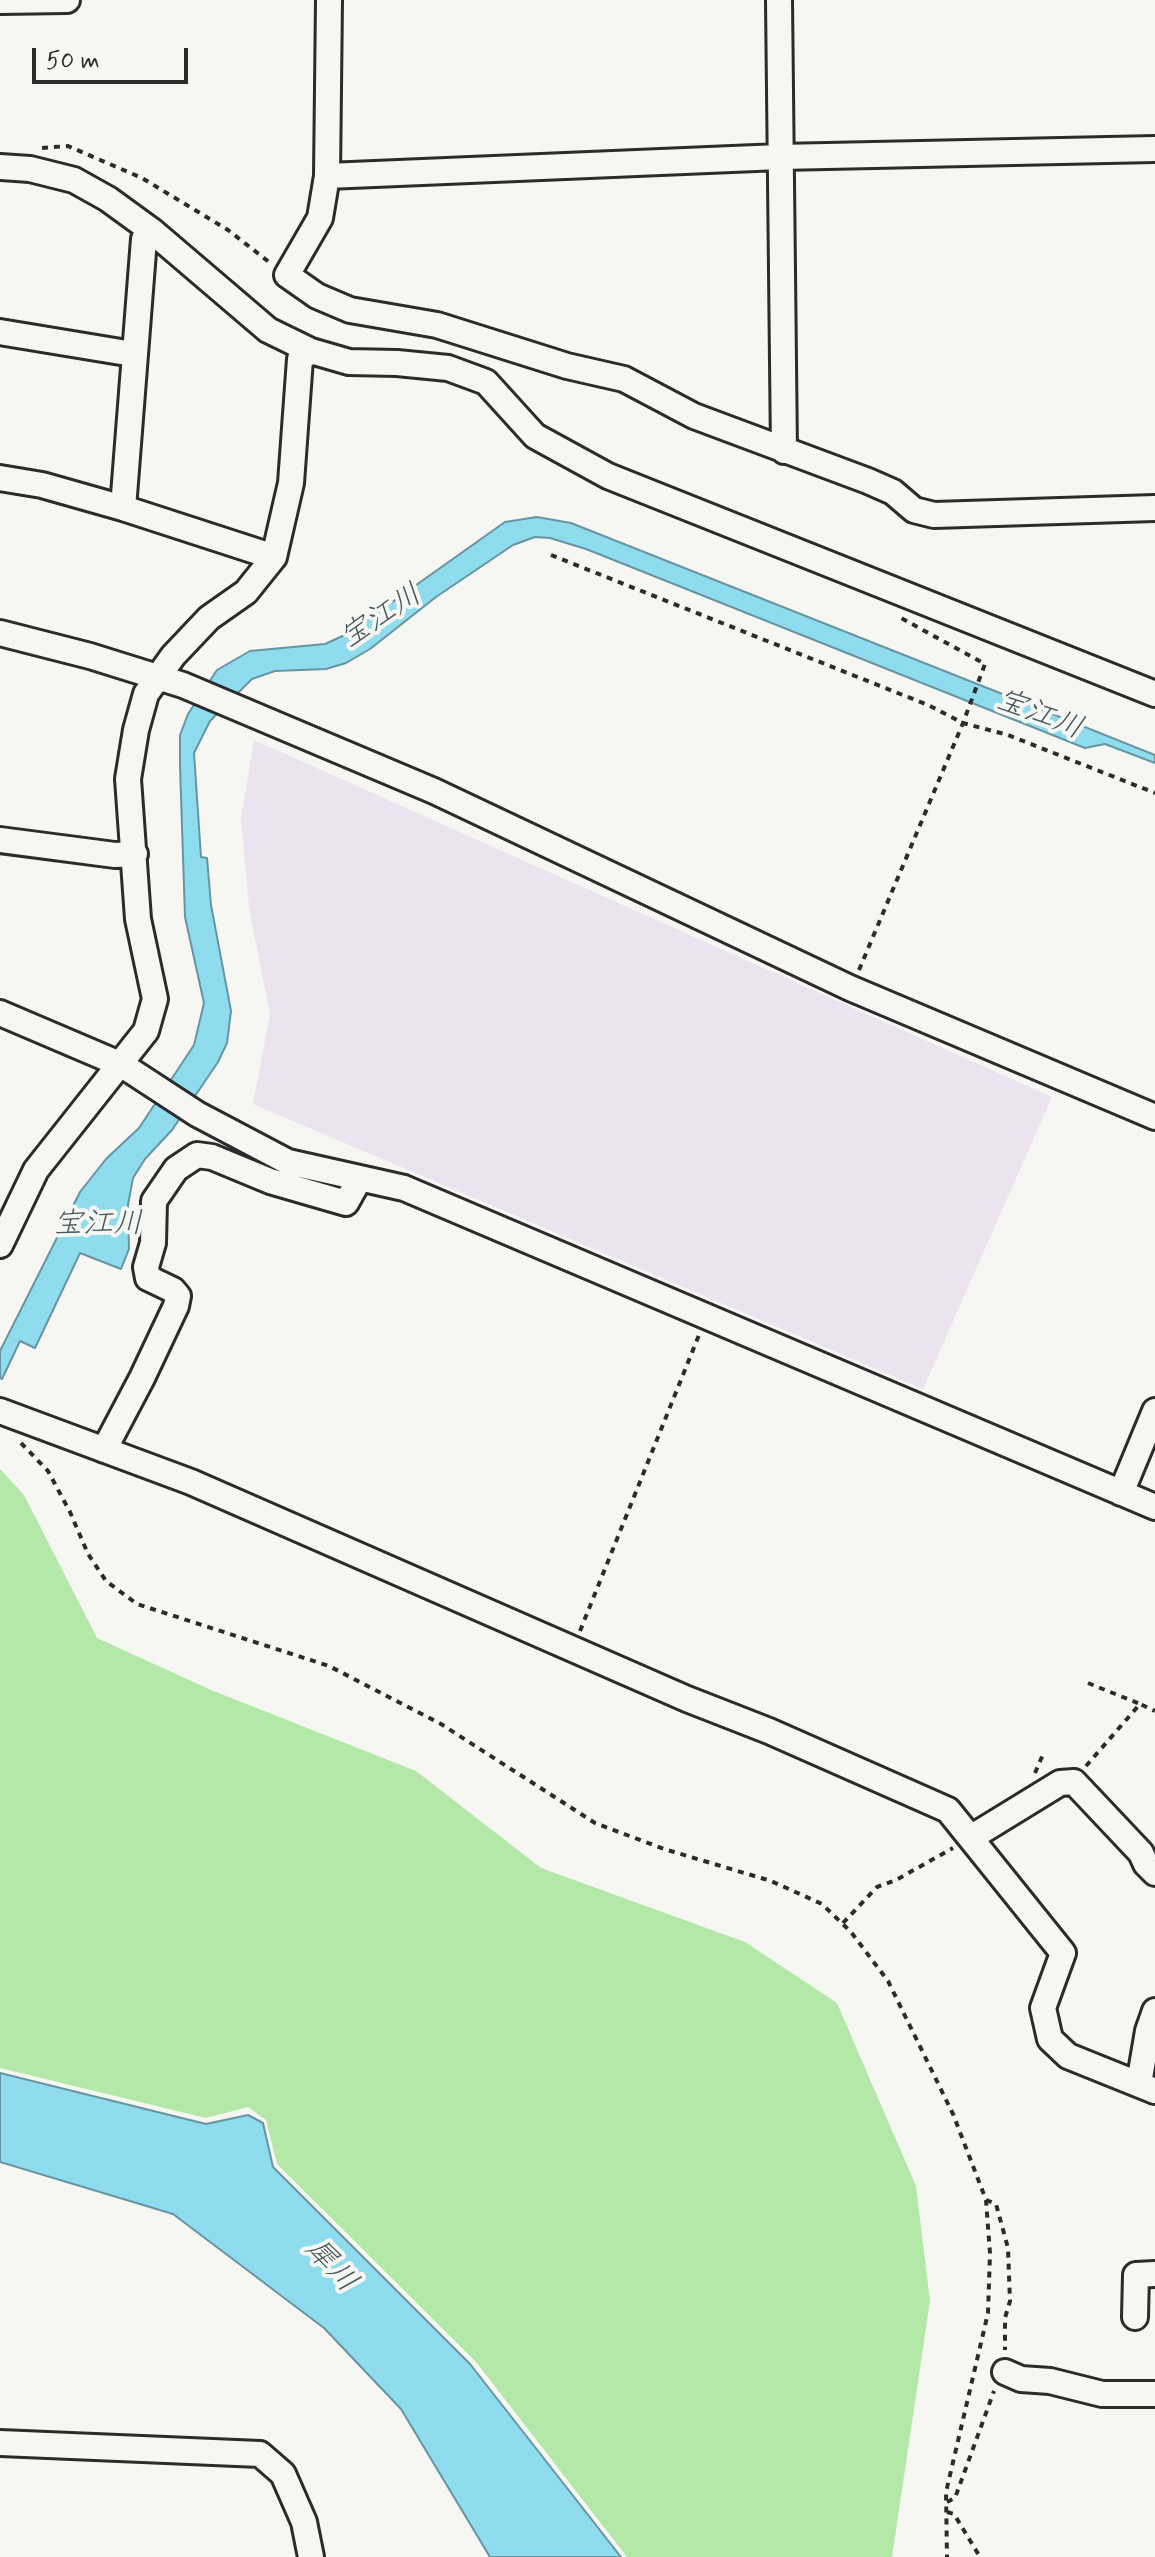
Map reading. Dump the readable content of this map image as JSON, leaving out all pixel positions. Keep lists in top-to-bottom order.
{
  "water": ["宝江川", "犀川"],
  "scale_bar": "50 m"
}
